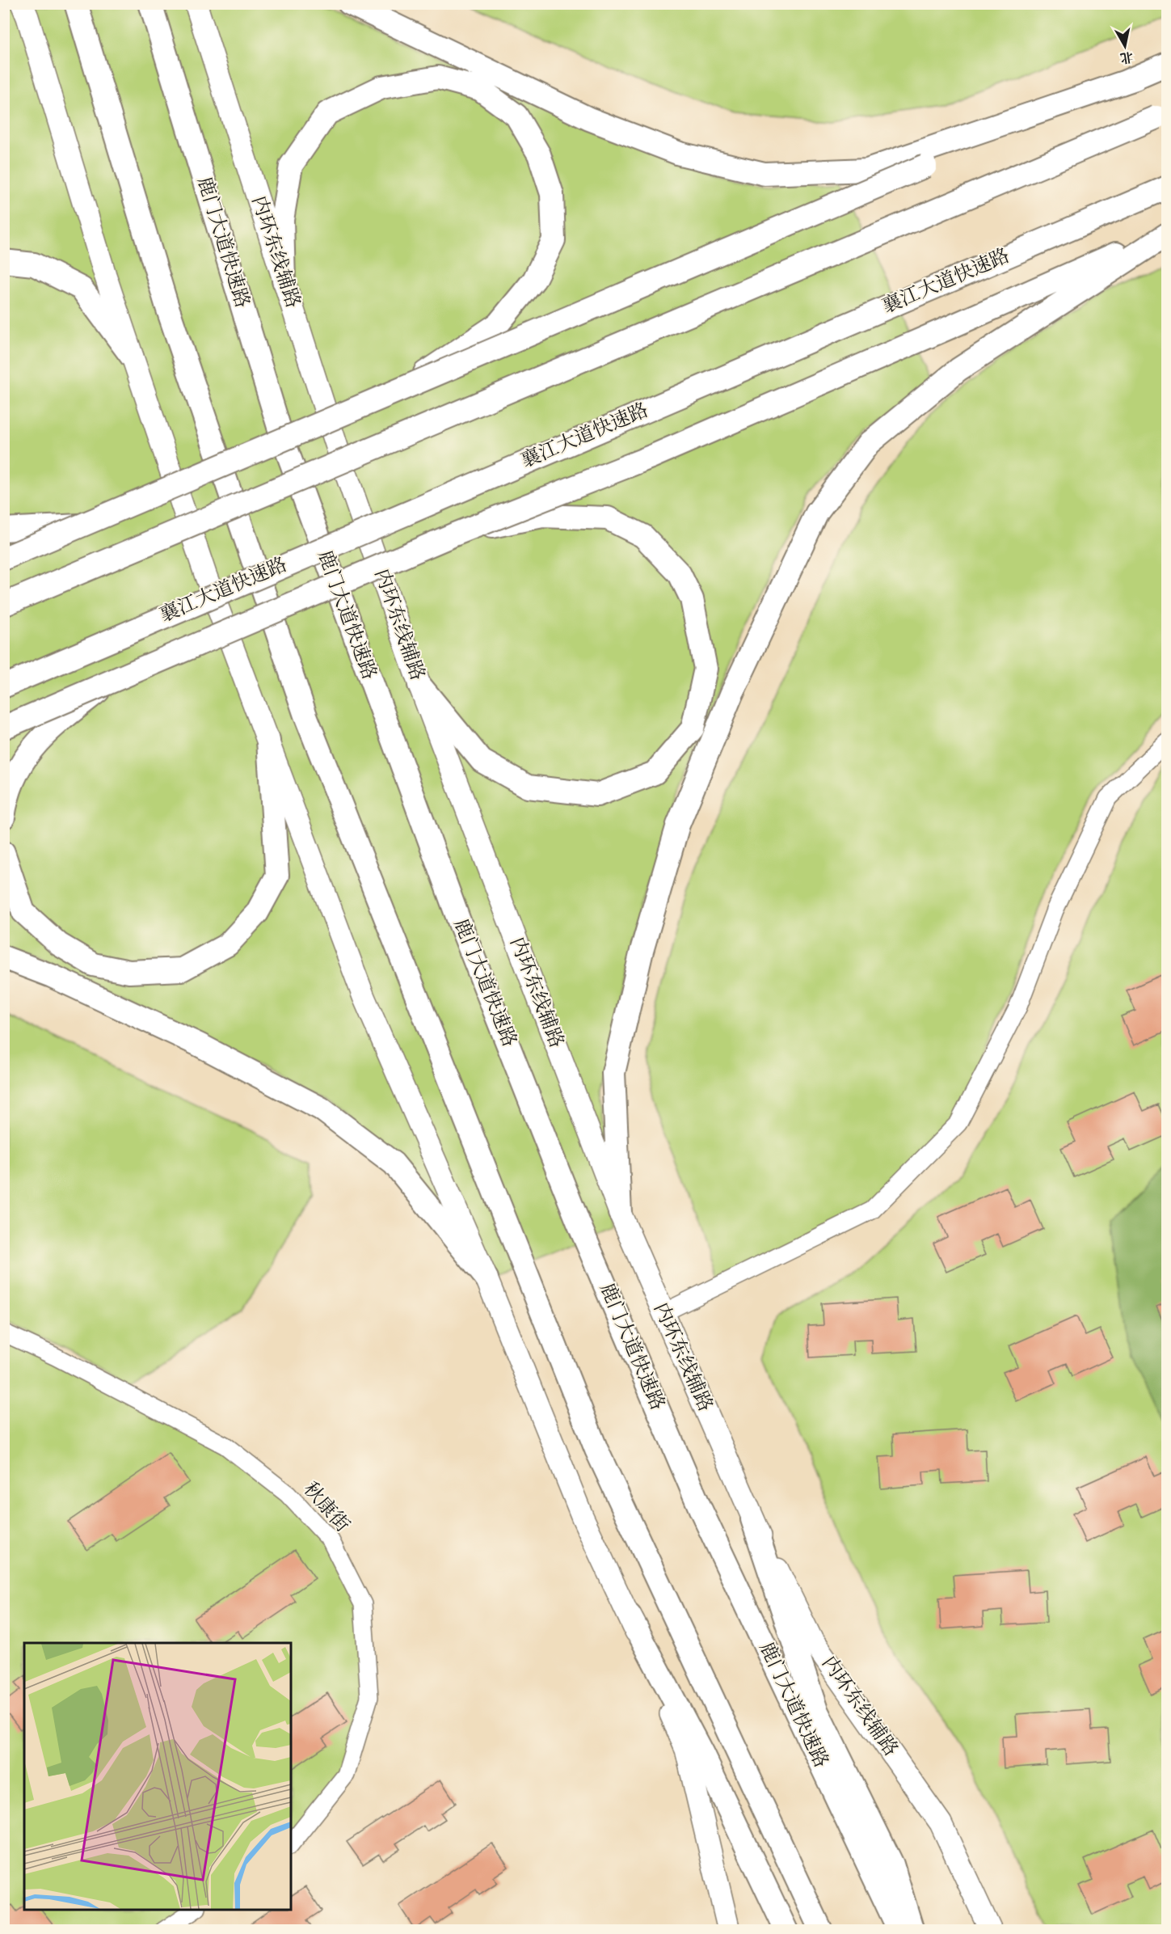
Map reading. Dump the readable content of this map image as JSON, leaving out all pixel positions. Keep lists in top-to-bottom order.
{
  "streets": {
    "highway": ["鹿门大道快速路", "襄江大道快速路"],
    "main road": ["内环东线辅路"],
    "street": ["秋康街"]
  },
  "north": "bottom"
}
